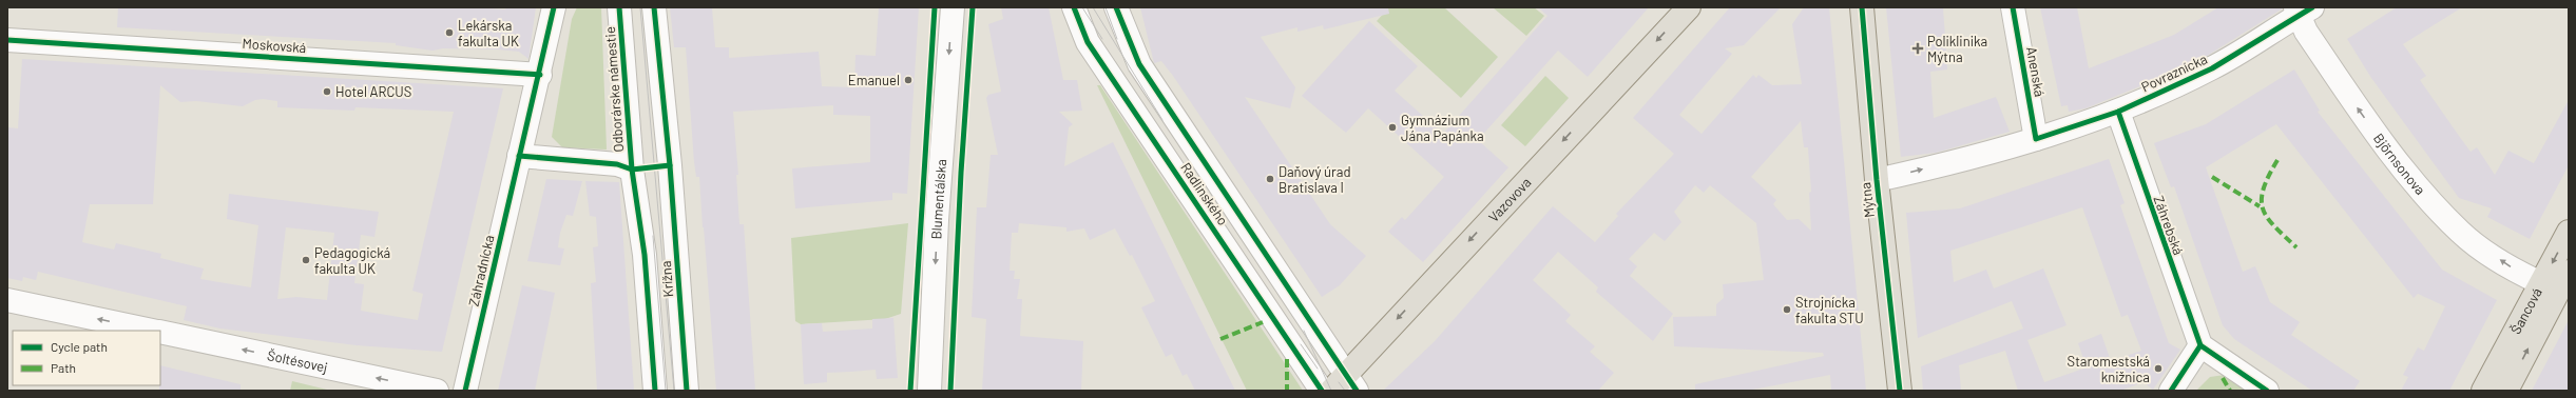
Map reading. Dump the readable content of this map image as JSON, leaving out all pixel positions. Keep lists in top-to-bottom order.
{
  "streets": {
    "main road": ["Vazovova", "Mýtna", "Šancová"],
    "street": [
      "Moskovská",
      "Anenská",
      "Povraznícka",
      "Odborárske námestie",
      "Björnsonova",
      "Radlinského",
      "Blumentálska",
      "Záhrebská",
      "Záhradnícka",
      "Krížna",
      "Šoltésovej"
    ]
  },
  "crossings": [
    ["Anenská", "Povraznícka"],
    ["Povraznícka", "Björnsonova"],
    ["Povraznícka", "Mýtna"],
    ["Povraznícka", "Záhrebská"],
    ["Odborárske námestie", "Záhradnícka"],
    ["Odborárske námestie", "Krížna"],
    ["Björnsonova", "Šancová"],
    ["Radlinského", "Vazovova"]
  ],
  "one_way": [
    "Povraznícka",
    "Björnsonova",
    "Blumentálska",
    "Vazovova",
    "Šoltésovej"
  ],
  "places": {
    "other": [
      "Lekárska fakulta UK",
      "Emanuel",
      "Hotel ARCUS",
      "Gymnázium Jána Papánka",
      "Daňový úrad Bratislava I",
      "Pedagogická fakulta UK",
      "Strojnícka fakulta STU",
      "Staromestská knižnica"
    ],
    "health": ["Poliklinika Mýtna"]
  },
  "legend": ["Cycle path", "Path"]
}
